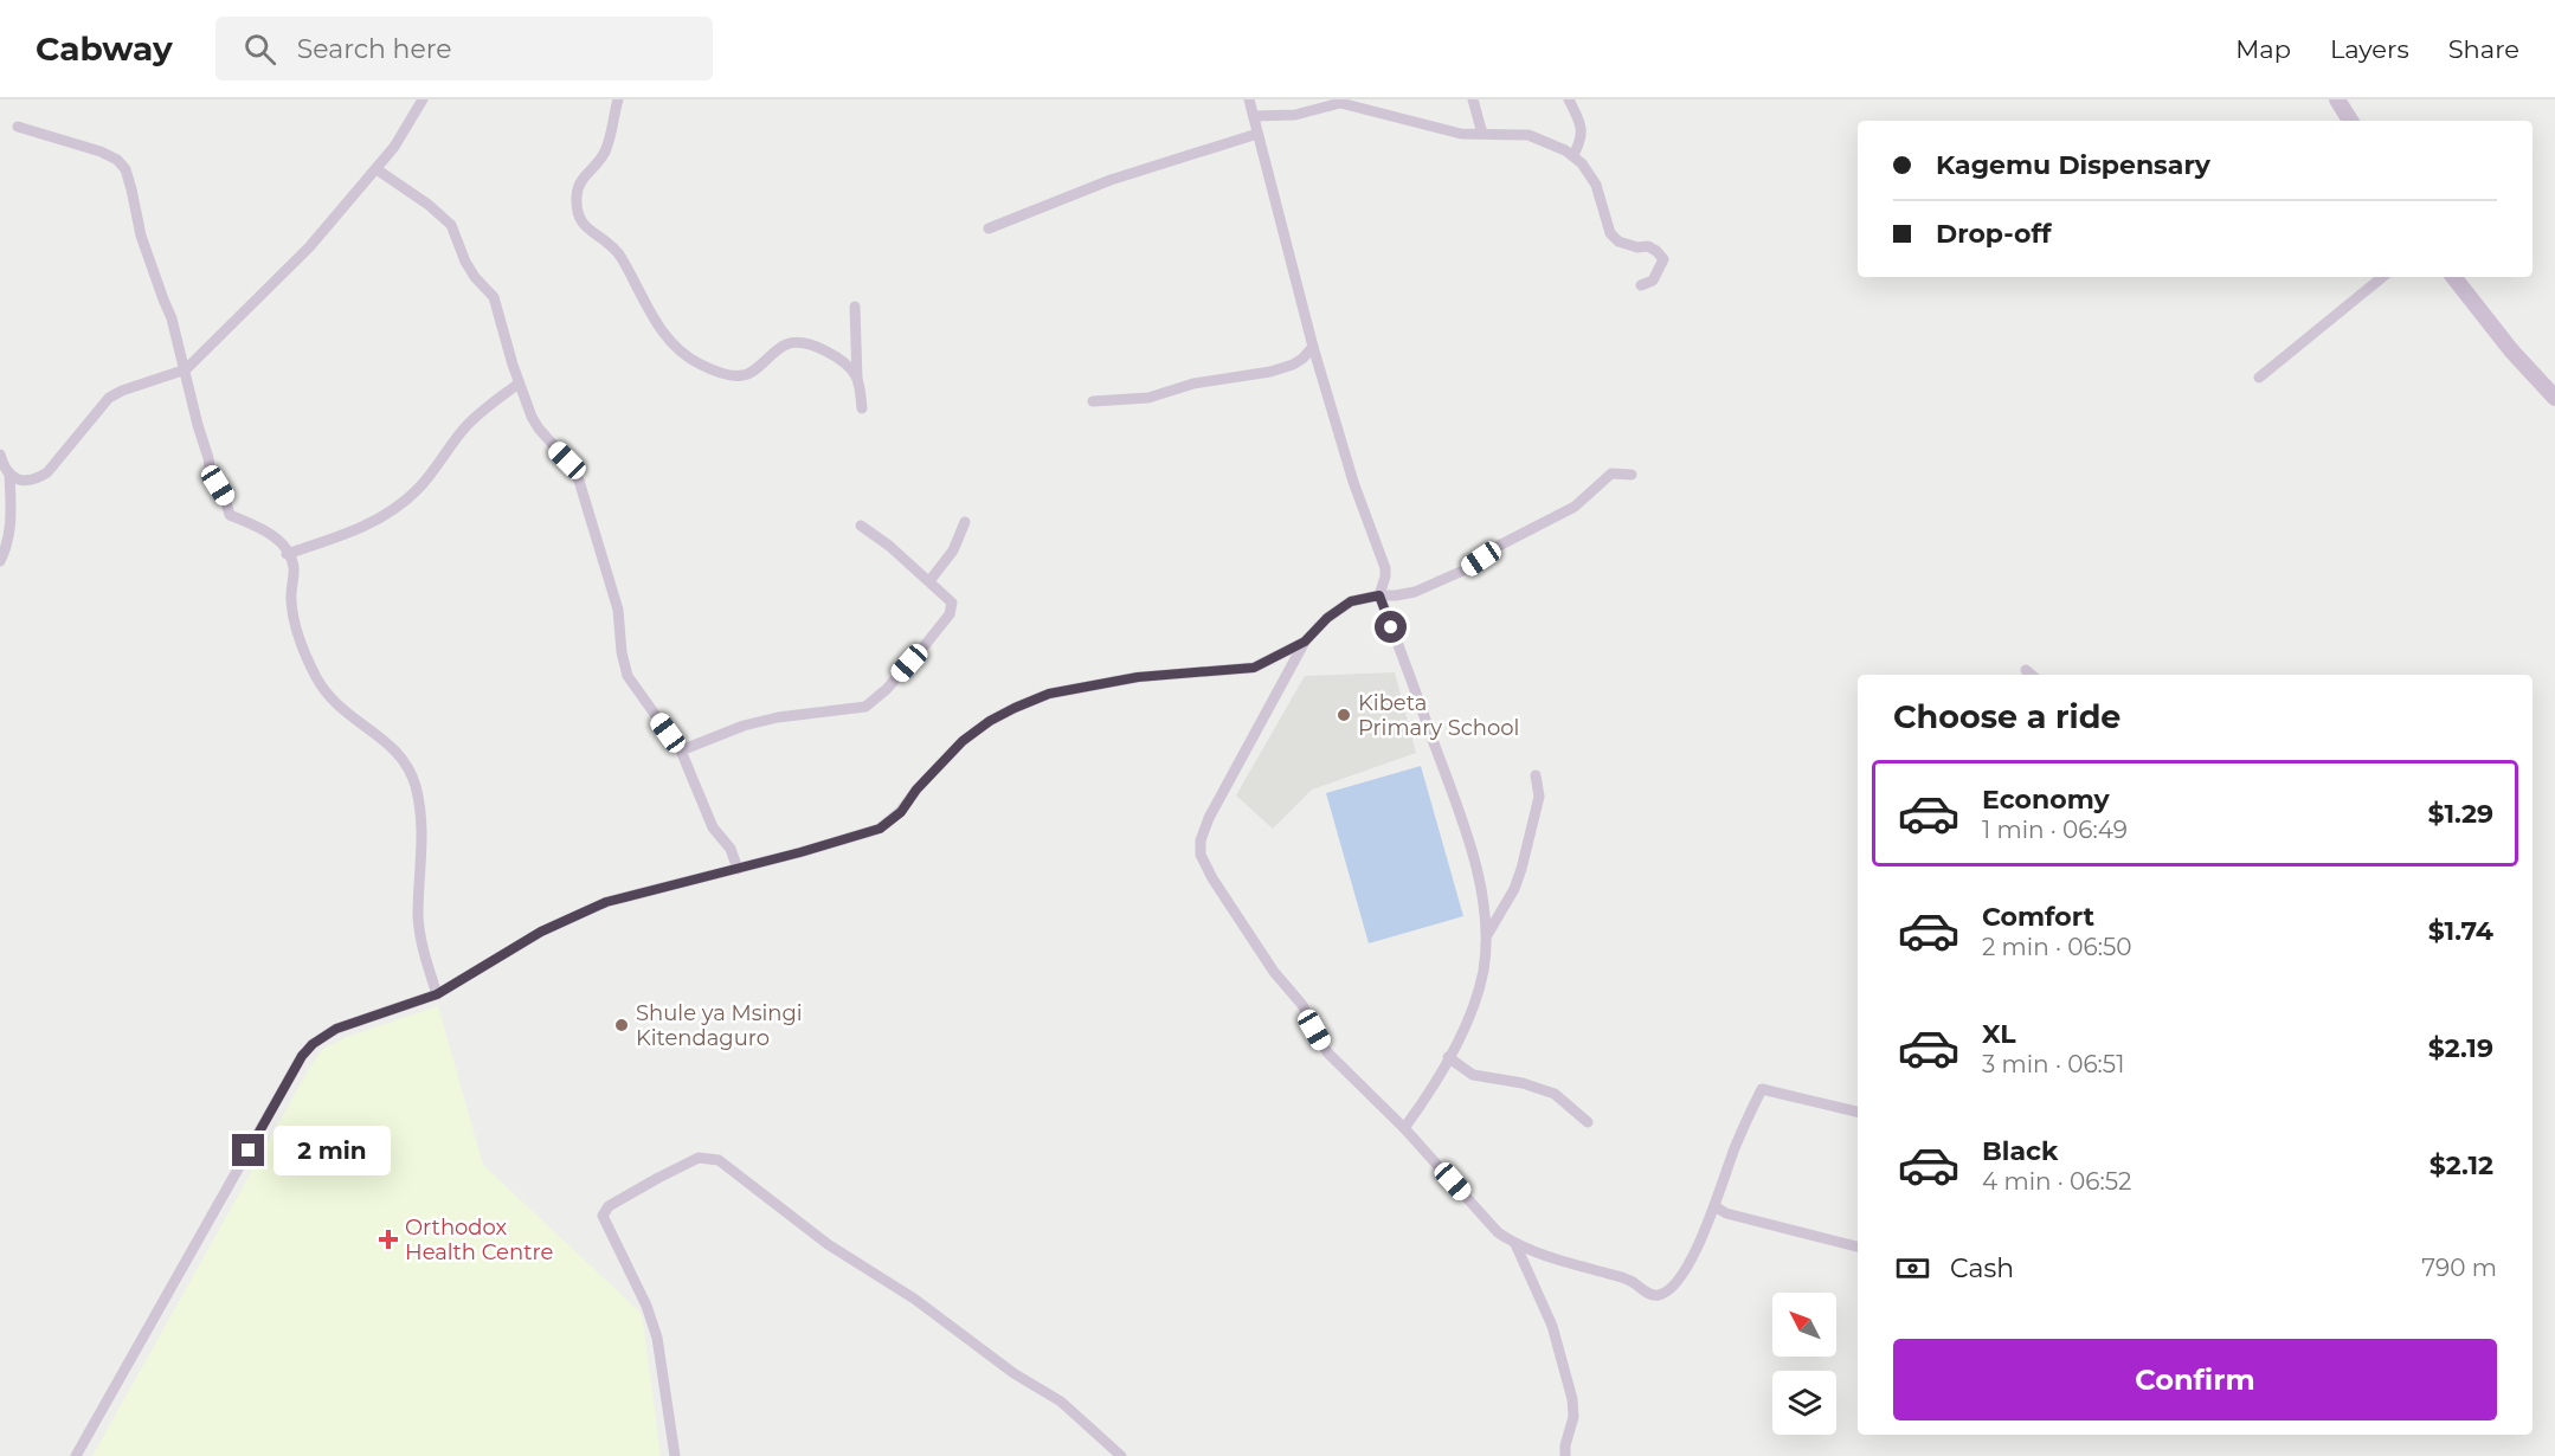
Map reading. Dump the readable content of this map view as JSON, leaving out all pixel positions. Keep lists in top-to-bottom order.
{
  "places": {
    "other": ["Kibeta Primary School", "Shule ya Msingi Kitendaguro"],
    "health": ["Orthodox Health Centre"]
  },
  "north": "top left",
  "page": {
    "header": "Cabway",
    "search": "Search here",
    "nav": ["Map", "Layers", "Share"],
    "banner": ["Kagemu Dispensary", "Drop-off"],
    "heading": "Choose a ride",
    "list": [
      {
        "name": "Economy",
        "note": "1 min · 06:49",
        "value": "$1.29"
      },
      {
        "name": "Comfort",
        "note": "2 min · 06:50",
        "value": "$1.74"
      },
      {
        "name": "XL",
        "note": "3 min · 06:51",
        "value": "$2.19"
      },
      {
        "name": "Black",
        "note": "4 min · 06:52",
        "value": "$2.12"
      }
    ],
    "bubble": "2 min",
    "pay": ["Cash", "790 m"],
    "buttons": "Confirm"
  }
}
